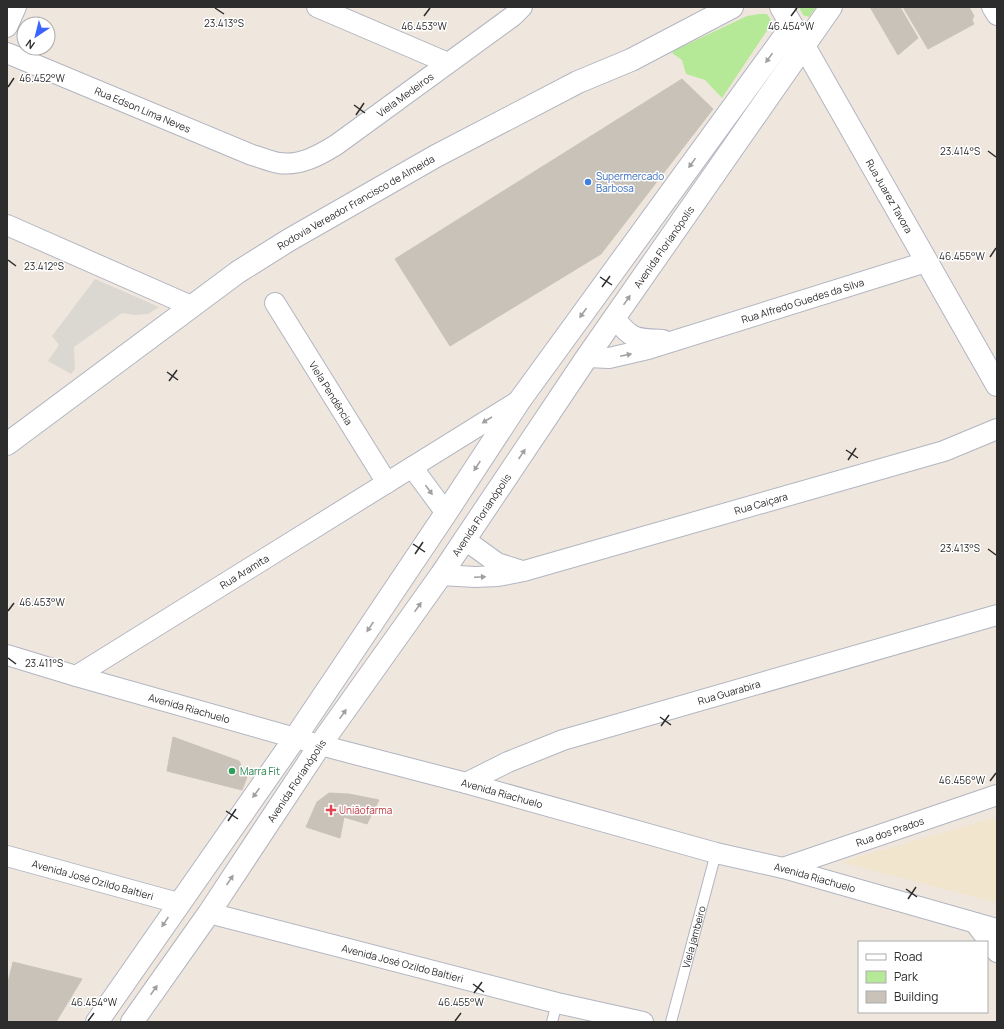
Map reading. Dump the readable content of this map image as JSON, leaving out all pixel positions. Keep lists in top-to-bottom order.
{
  "streets": {
    "street": [
      "Viela Medeiros",
      "Rua Edson Lima Neves",
      "Rua Juarez Tavora",
      "Rodovia Vereador Francisco de Almeida",
      "Avenida Florianópolis",
      "Rua Alfredo Guedes da Silva",
      "Viela Pendência",
      "Rua Caiçara",
      "Rua Aramita",
      "Rua Guarabira",
      "Avenida Riachuelo",
      "Rua dos Prados",
      "Avenida José Ozildo Baltieri"
    ],
    "lane": ["Viela jambeiro"]
  },
  "crossings": [
    ["Viela Medeiros", "Rua Edson Lima Neves"],
    ["Rua Juarez Tavora", "Avenida Florianópolis"],
    ["Rua Juarez Tavora", "Rua Alfredo Guedes da Silva"],
    ["Avenida Florianópolis", "Rua Alfredo Guedes da Silva"],
    ["Avenida Florianópolis", "Rua Caiçara"],
    ["Avenida Florianópolis", "Avenida Riachuelo"],
    ["Avenida Florianópolis", "Avenida José Ozildo Baltieri"],
    ["Viela Pendência", "Rua Aramita"],
    ["Rua Aramita", "Avenida Riachuelo"],
    ["Rua Guarabira", "Avenida Riachuelo"],
    ["Avenida Riachuelo", "Rua dos Prados"],
    ["Avenida Riachuelo", "Viela jambeiro"]
  ],
  "places": {
    "other": ["Supermercado Barbosa", "Marra Fit"],
    "health": ["Uniãofarma"]
  },
  "legend": ["Road", "Park", "Building"],
  "north": "bottom left",
  "coordinates": [
    "23.413°S",
    "46.453°W",
    "46.454°W",
    "46.452°W",
    "23.414°S",
    "46.455°W",
    "23.412°S",
    "23.411°S",
    "46.456°W"
  ]
}
